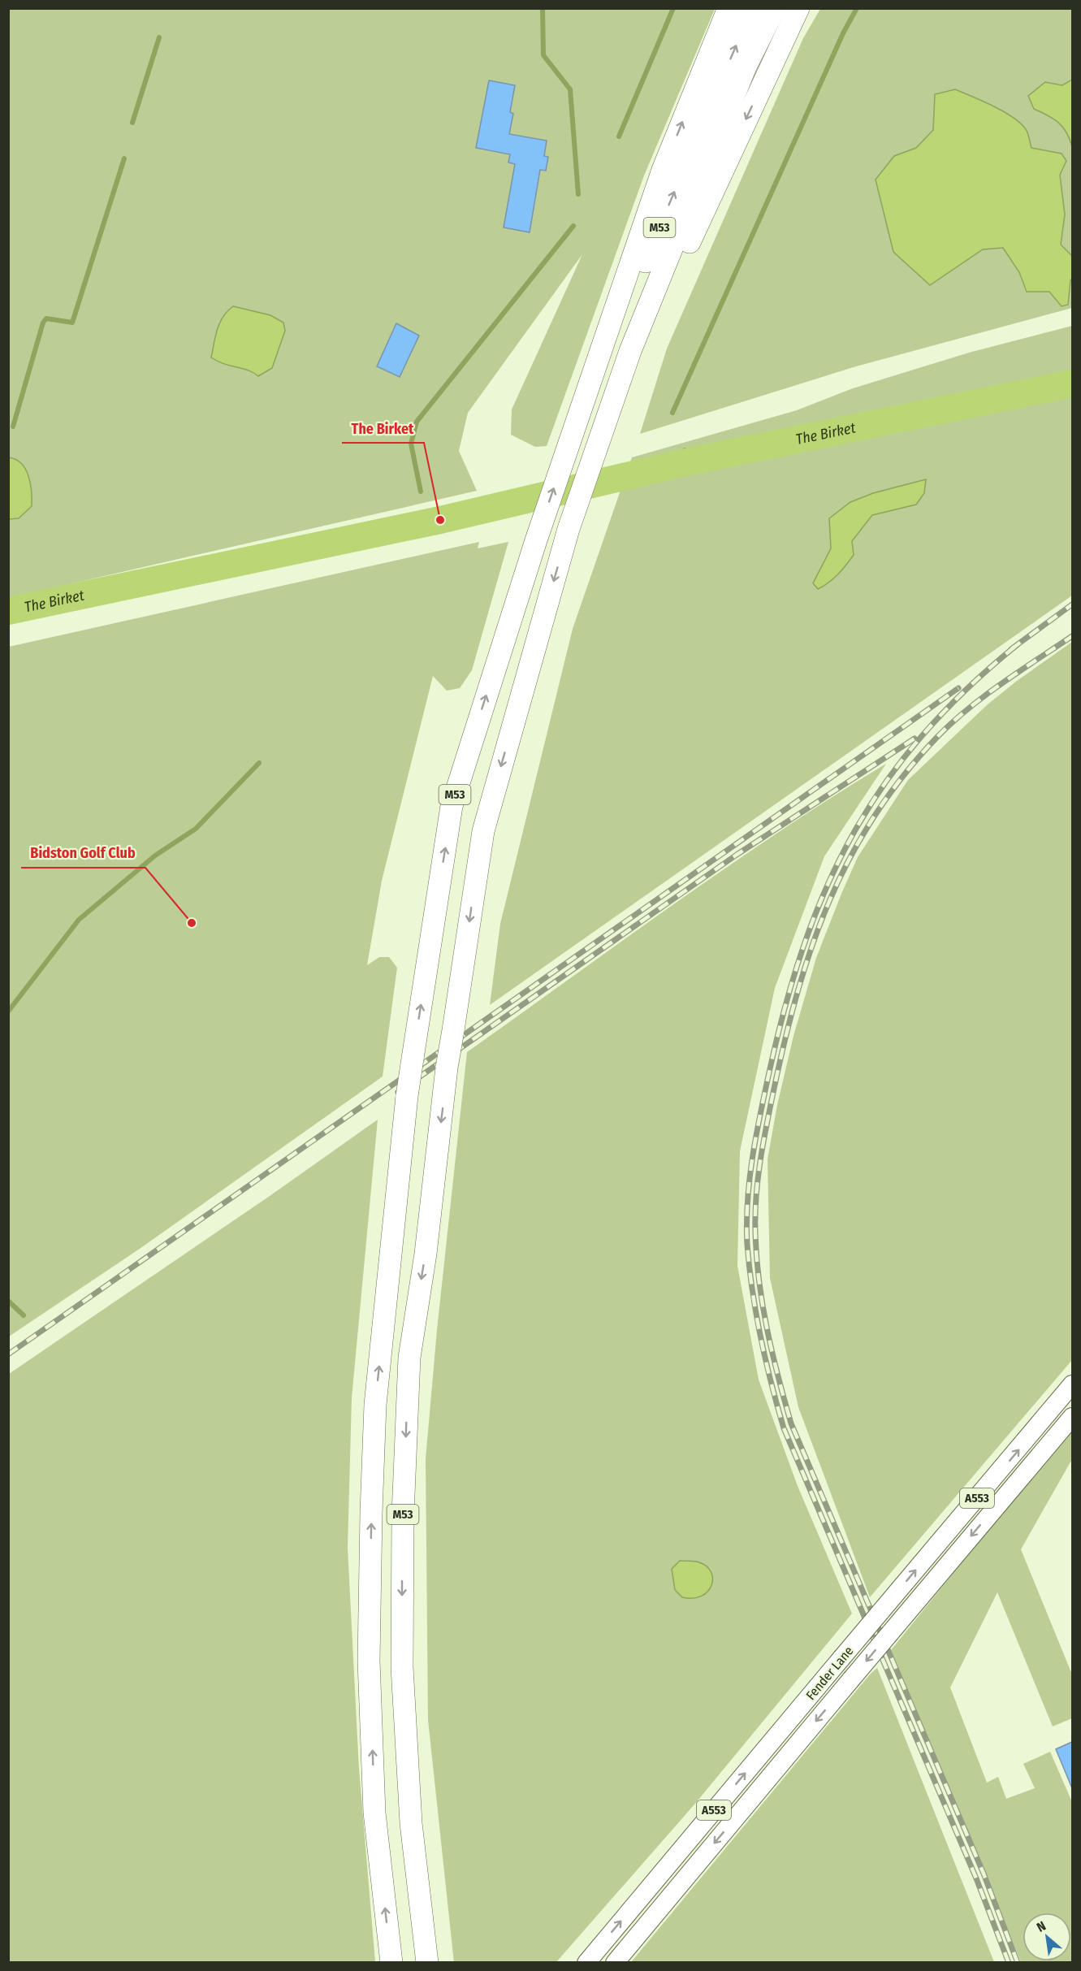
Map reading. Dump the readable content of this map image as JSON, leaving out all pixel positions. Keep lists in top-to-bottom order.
{
  "streets": {
    "highway": ["M53"],
    "main road": ["A553", "Fender Lane"]
  },
  "water": ["The Birket"],
  "places": ["The Birket", "Bidston Golf Club"],
  "north": "top left"
}
